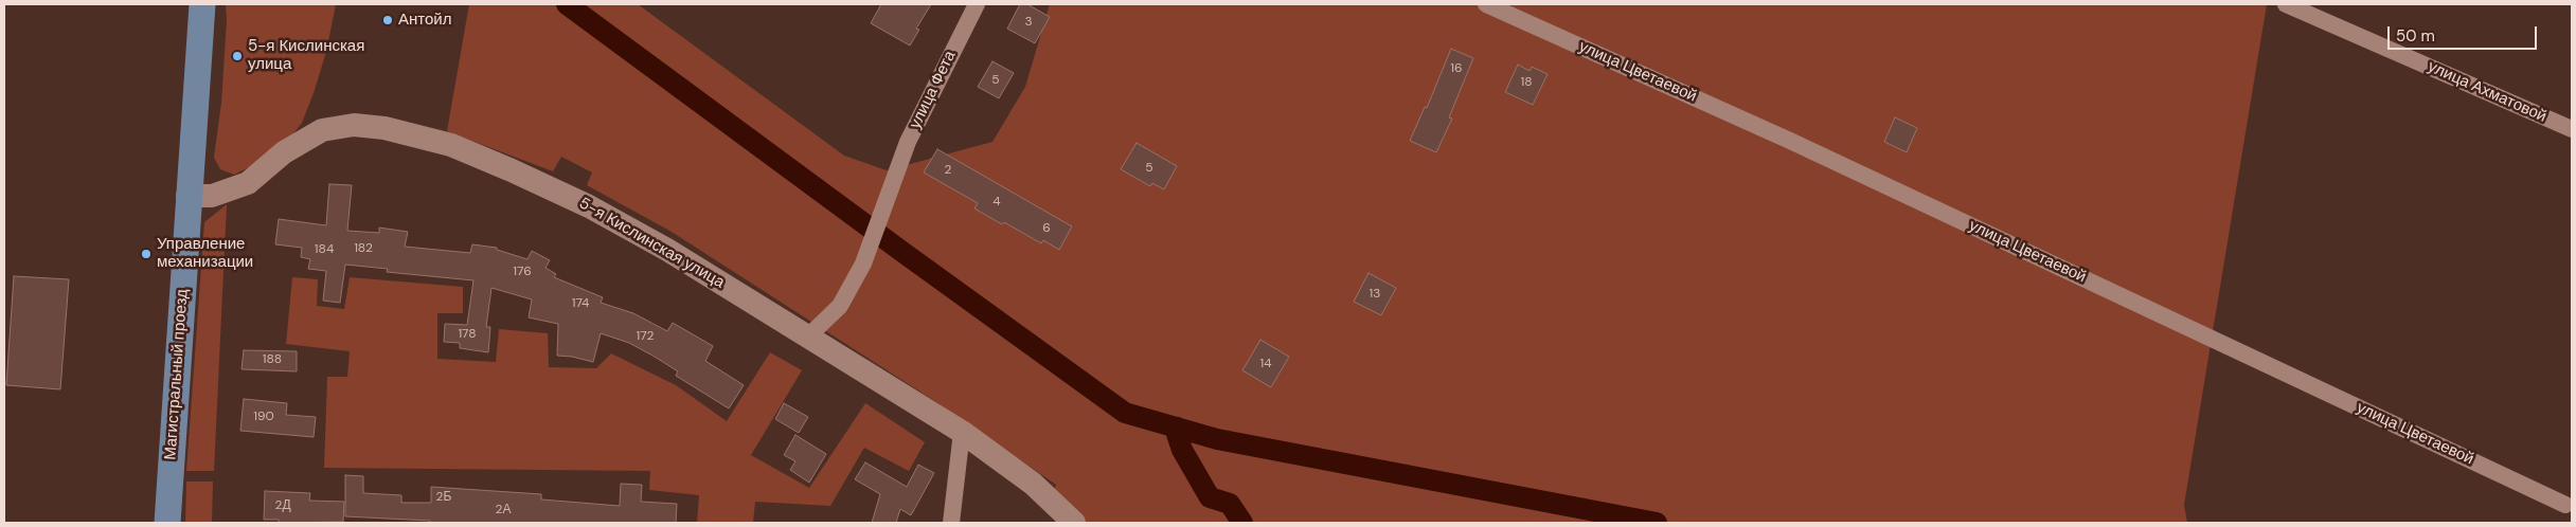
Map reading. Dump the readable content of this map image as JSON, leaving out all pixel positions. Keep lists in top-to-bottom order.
{
  "streets": {
    "main road": ["Магистральный проезд"],
    "street": [
      "улица Цветаевой",
      "улица Фета",
      "улица Ахматовой",
      "5-я Кислинская улица"
    ]
  },
  "crossings": [
    ["улица Фета", "5-я Кислинская улица"],
    ["5-я Кислинская улица", "Магистральный проезд"]
  ],
  "places": ["Антойл", "5-я Кислинская улица", "Управление механизации"],
  "house_numbers": [
    "3",
    "16",
    "5",
    "18",
    "5",
    "2",
    "4",
    "6",
    "182",
    "184",
    "176",
    "13",
    "174",
    "178",
    "172",
    "188",
    "14",
    "190",
    "2Б",
    "2Д",
    "2А"
  ],
  "scale_bar": "50 m"
}
